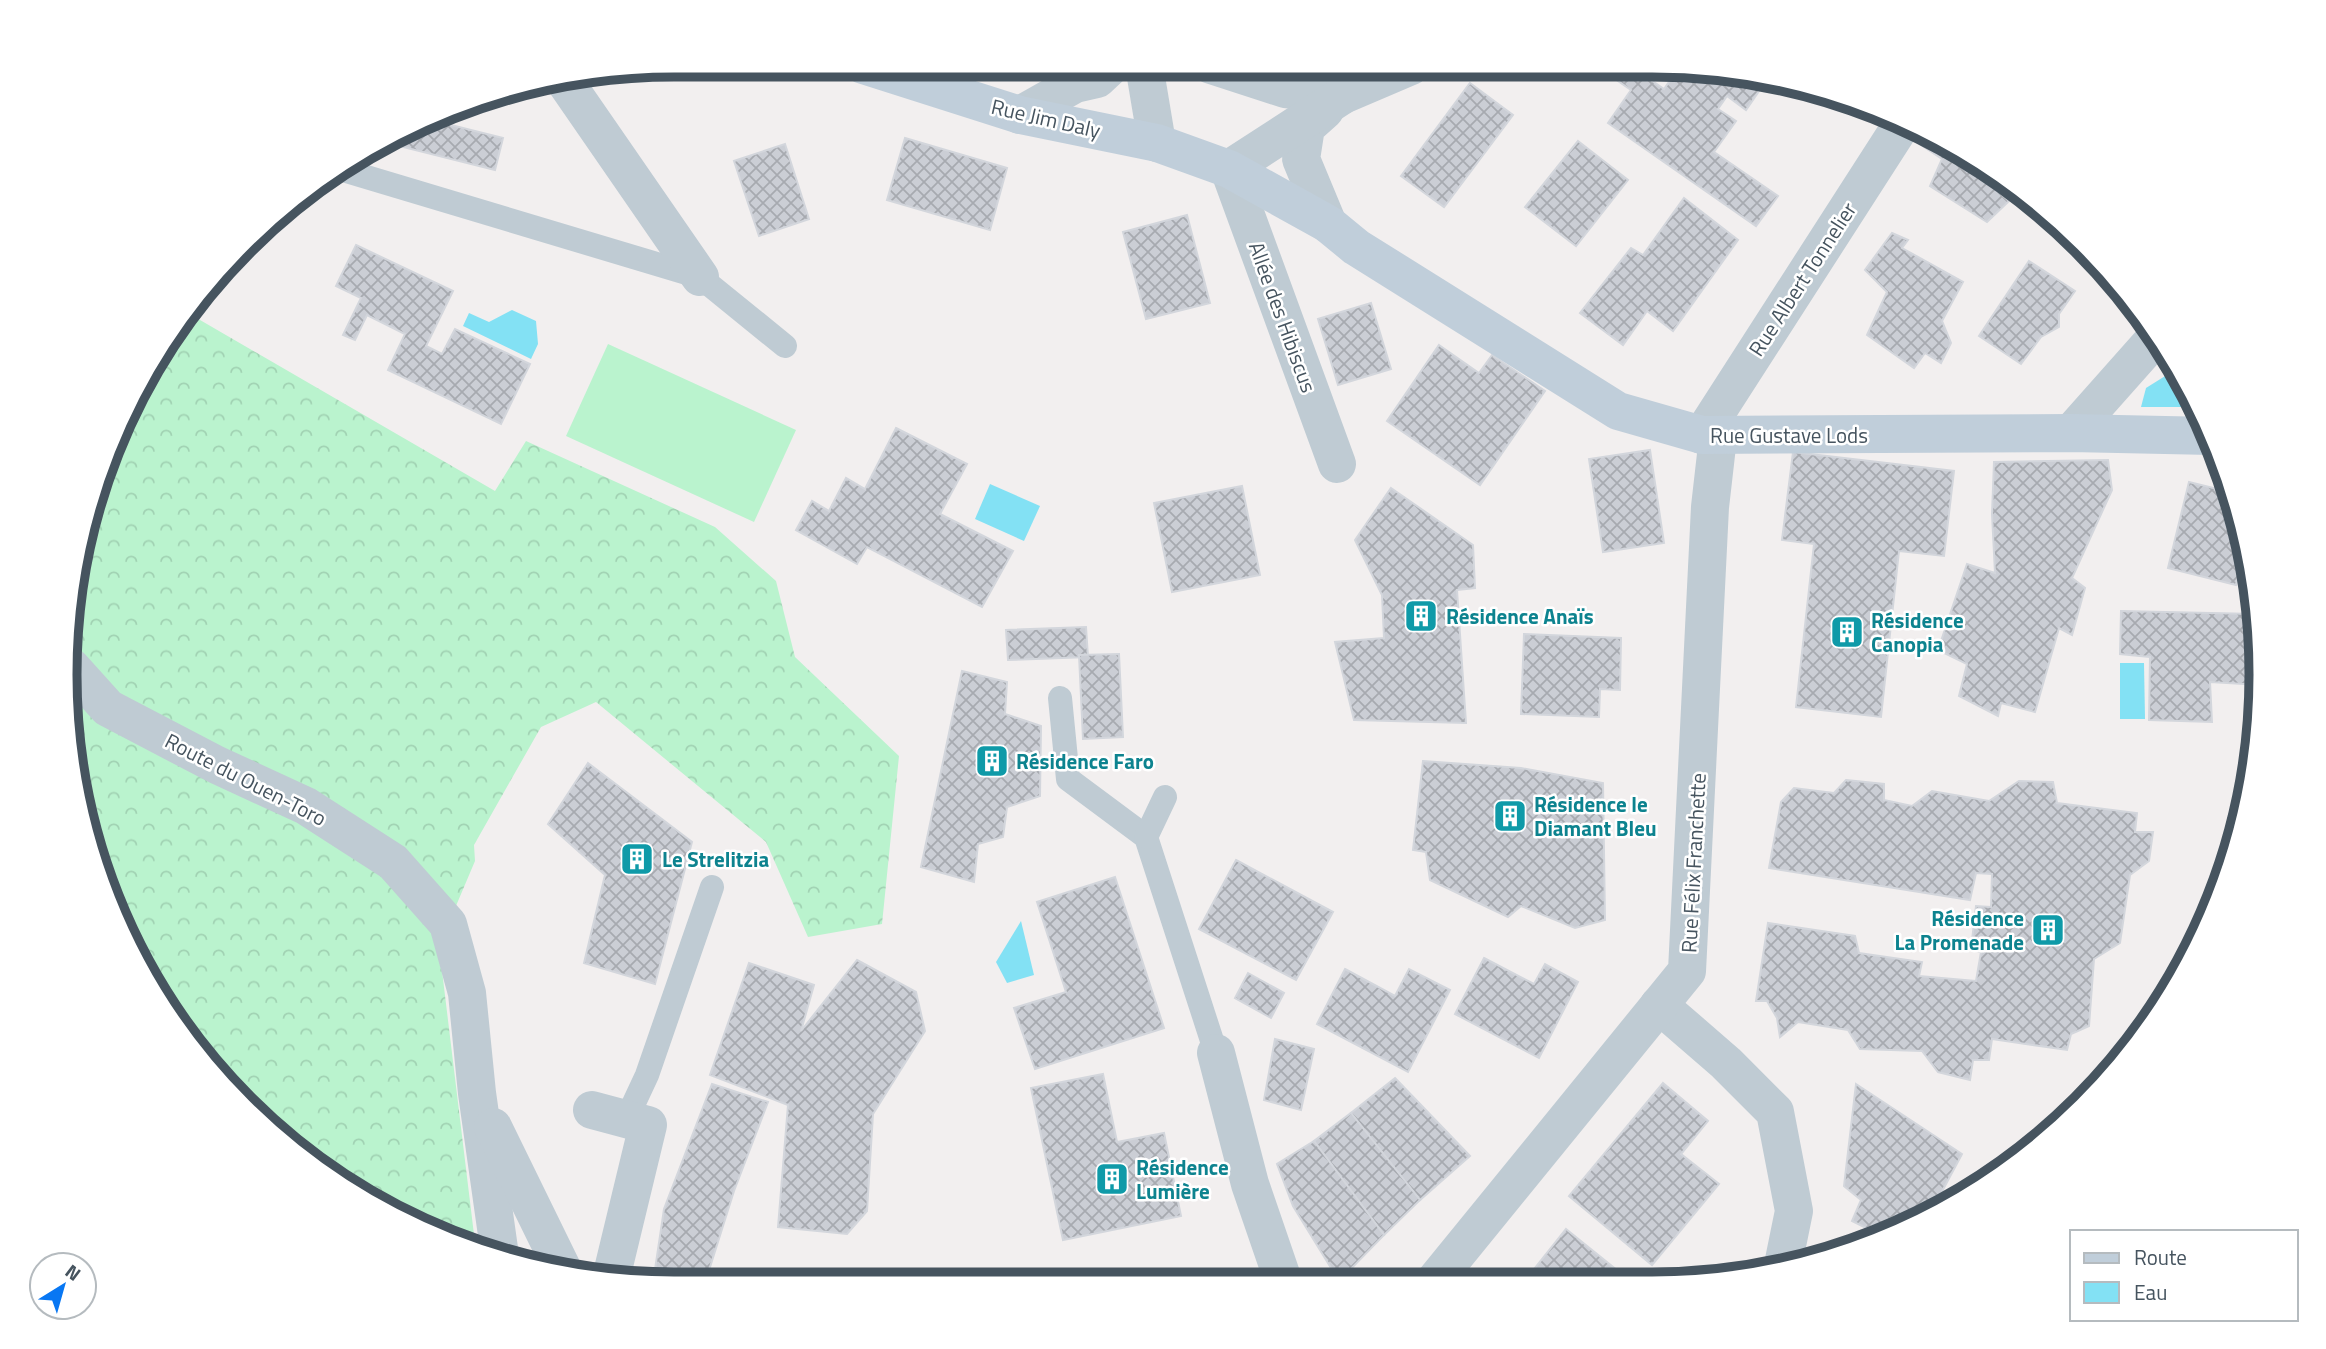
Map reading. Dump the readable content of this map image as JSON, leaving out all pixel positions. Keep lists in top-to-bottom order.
{
  "streets": {
    "street": [
      "Rue Jim Daly",
      "Rue Albert Tonnelier",
      "Allée des Hibiscus",
      "Rue Gustave Lods",
      "Route du Ouen-Toro",
      "Rue Félix Franchette"
    ]
  },
  "crossings": [
    ["Rue Jim Daly", "Allée des Hibiscus"],
    ["Rue Jim Daly", "Rue Gustave Lods"],
    ["Rue Albert Tonnelier", "Rue Gustave Lods"],
    ["Rue Albert Tonnelier", "Rue Félix Franchette"],
    ["Allée des Hibiscus", "Rue Gustave Lods"],
    ["Rue Gustave Lods", "Rue Félix Franchette"]
  ],
  "places": {
    "building": [
      "Résidence Anaïs",
      "Résidence Canopia",
      "Résidence Faro",
      "Résidence le Diamant Bleu",
      "Le Strelitzia",
      "Résidence La Promenade",
      "Résidence Lumière"
    ]
  },
  "legend": ["Route", "Eau"],
  "north": "top right"
}
